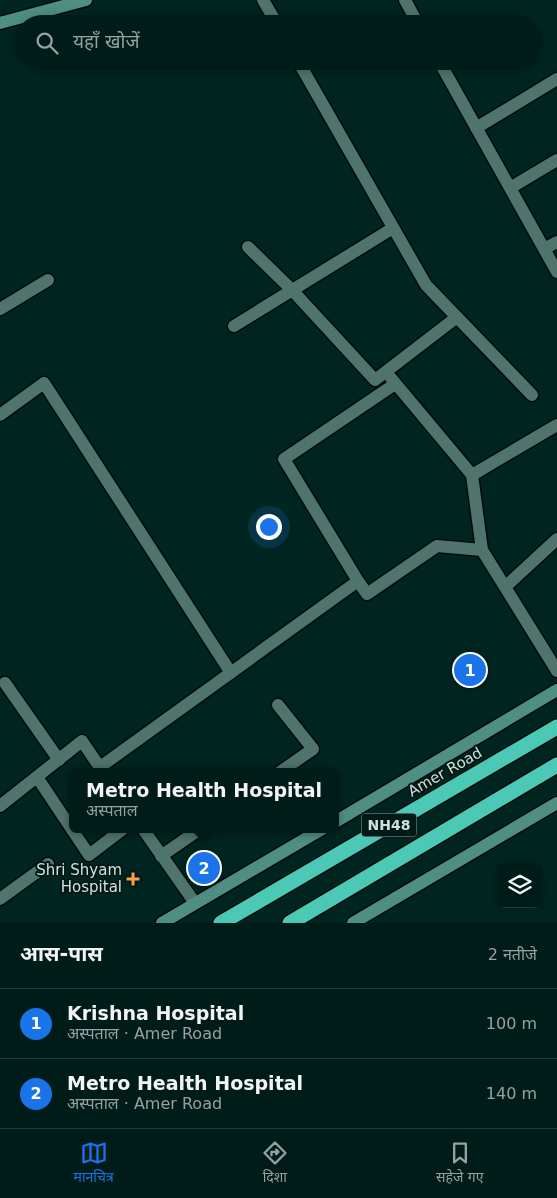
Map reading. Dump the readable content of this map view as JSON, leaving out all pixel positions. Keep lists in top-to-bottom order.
{
  "streets": {
    "highway": ["Amer Road", "NH48"]
  },
  "places": {
    "health": ["Shri Shyam Hospital"]
  },
  "page": {
    "search": "यहाँ खोजें",
    "pins": ["1", "2"],
    "popup": ["Metro Health Hospital", "अस्पताल"],
    "heading": ["आस-पास", "2 नतीजे"],
    "list": [
      {
        "mark": "1",
        "name": "Krishna Hospital",
        "note": "अस्पताल · Amer Road",
        "value": "100 m"
      },
      {
        "mark": "2",
        "name": "Metro Health Hospital",
        "note": "अस्पताल · Amer Road",
        "value": "140 m"
      }
    ],
    "nav": ["मानचित्र", "दिशा", "सहेजे गए"]
  }
}
